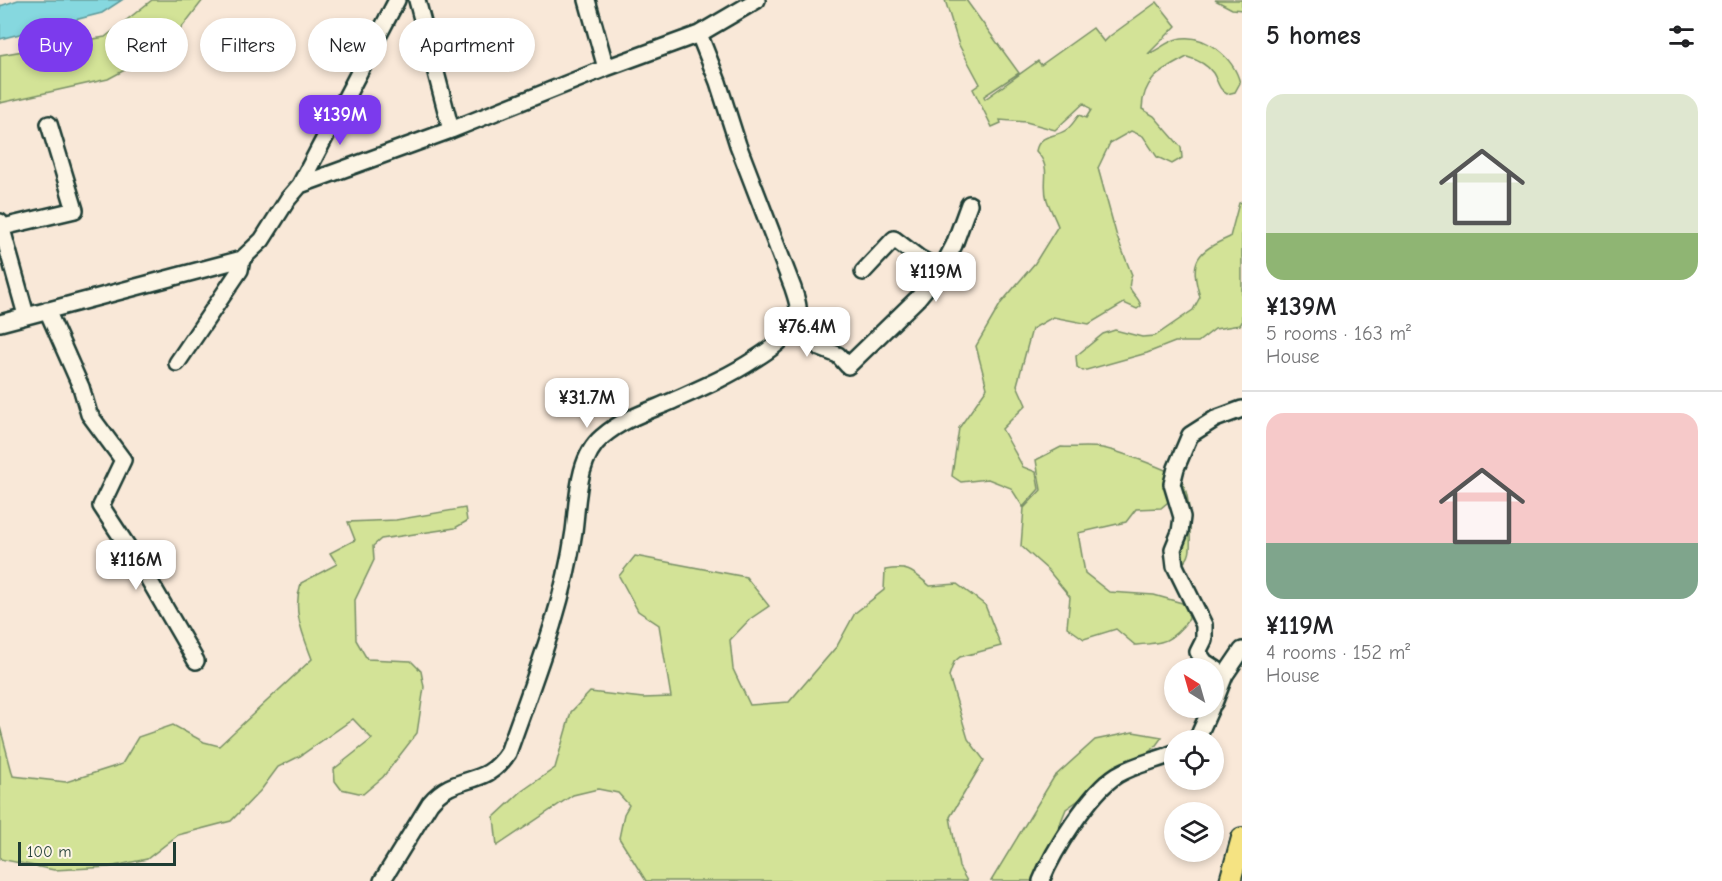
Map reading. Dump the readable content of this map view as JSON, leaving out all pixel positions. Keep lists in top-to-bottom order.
{
  "scale_bar": "100 m",
  "north": "top left",
  "page": {
    "heading": "5 homes",
    "chip": [
      "Buy",
      "Rent",
      "Filters",
      "New",
      "Apartment"
    ],
    "list": [
      {
        "name": "¥139M",
        "note": "5 rooms · 163 m² · House"
      },
      {
        "name": "¥119M",
        "note": "4 rooms · 152 m² · House"
      }
    ],
    "price": [
      "¥139M",
      "¥119M",
      "¥76.4M",
      "¥31.7M",
      "¥116M"
    ],
    "scale": "100 m"
  }
}
